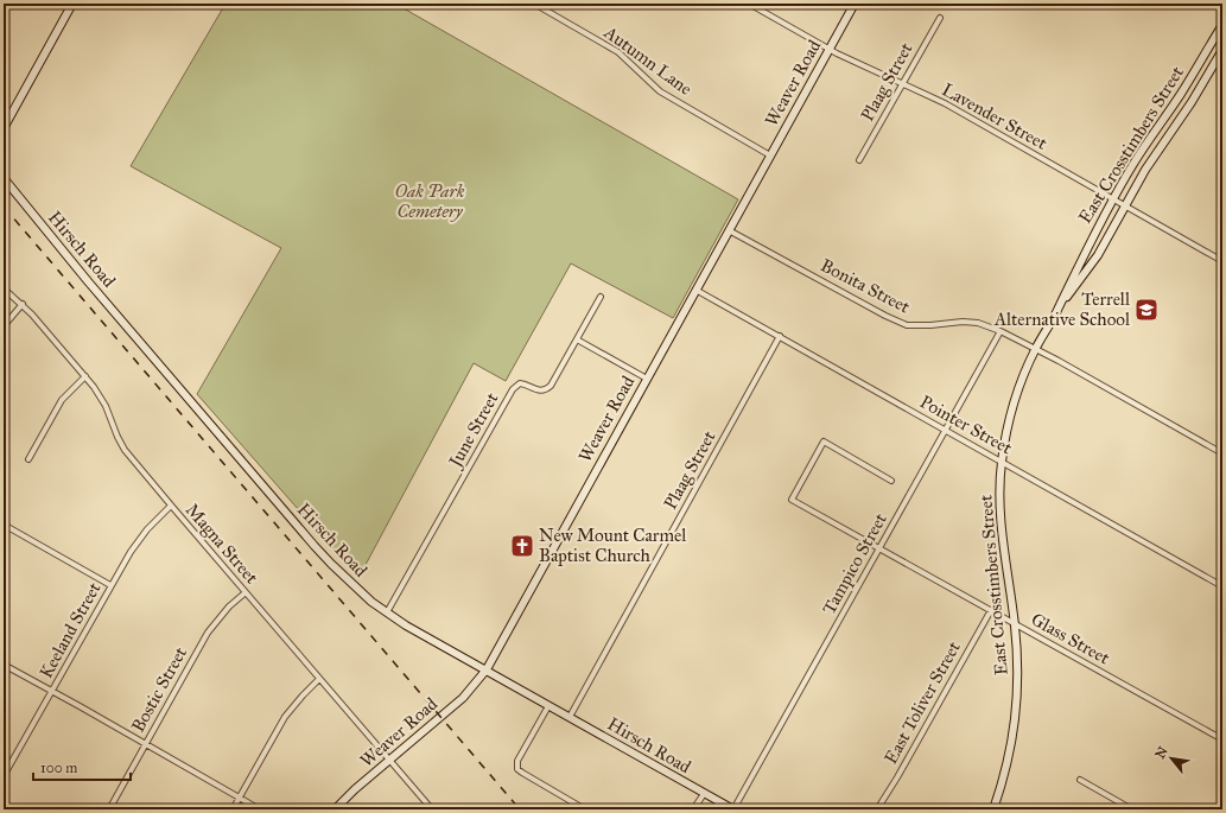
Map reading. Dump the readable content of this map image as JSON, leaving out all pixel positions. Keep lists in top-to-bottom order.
{
  "streets": {
    "main road": ["Weaver Road", "East Crosstimbers Street", "Hirsch Road"],
    "street": [
      "Autumn Lane",
      "Plaag Street",
      "Lavender Street",
      "Bonita Street",
      "Pointer Street",
      "June Street",
      "Magna Street",
      "Tampico Street",
      "Keeland Street",
      "Glass Street",
      "Bostic Street",
      "East Toliver Street"
    ]
  },
  "crossings": [
    ["Autumn Lane", "Weaver Road"],
    ["Plaag Street", "Lavender Street"],
    ["Plaag Street", "Hirsch Road"],
    ["Plaag Street", "Pointer Street"],
    ["Weaver Road", "Lavender Street"],
    ["Weaver Road", "Hirsch Road"],
    ["Weaver Road", "Bonita Street"],
    ["Weaver Road", "Pointer Street"],
    ["Weaver Road", "Magna Street"],
    ["Lavender Street", "East Crosstimbers Street"],
    ["East Crosstimbers Street", "Bonita Street"],
    ["East Crosstimbers Street", "Pointer Street"],
    ["East Crosstimbers Street", "Glass Street"],
    ["Hirsch Road", "June Street"],
    ["Hirsch Road", "Tampico Street"],
    ["Bonita Street", "Tampico Street"],
    ["Pointer Street", "Tampico Street"],
    ["Magna Street", "Keeland Street"],
    ["Magna Street", "Bostic Street"],
    ["Tampico Street", "Glass Street"],
    ["Glass Street", "East Toliver Street"]
  ],
  "parks": ["Oak Park Cemetery"],
  "places": {
    "school or university": ["Terrell Alternative School"],
    "church": ["New Mount Carmel Baptist Church"]
  },
  "scale_bar": "100 m",
  "north": "top left"
}
